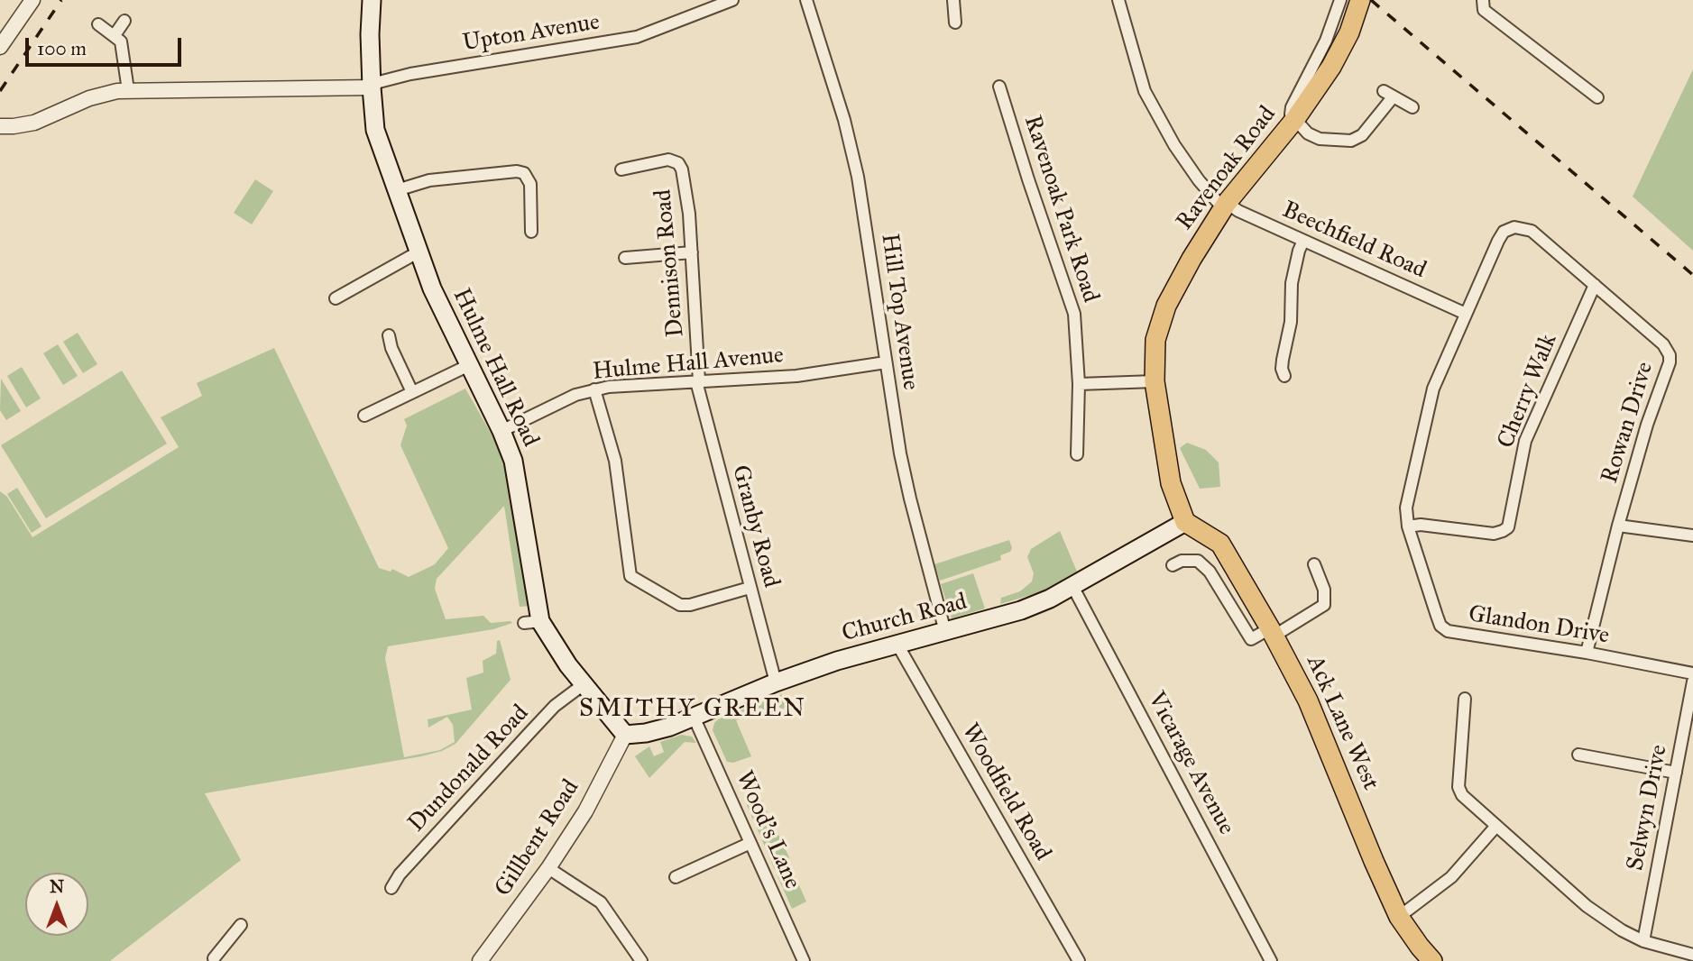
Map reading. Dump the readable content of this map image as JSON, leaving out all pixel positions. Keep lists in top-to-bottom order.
{
  "streets": {
    "main road": [
      "Ravenoak Road",
      "Hulme Hall Road",
      "Church Road",
      "Ack Lane West"
    ],
    "street": [
      "Upton Avenue",
      "Ravenoak Park Road",
      "Beechfield Road",
      "Dennison Road",
      "Hill Top Avenue",
      "Hulme Hall Avenue",
      "Cherry Walk",
      "Rowan Drive",
      "Granby Road",
      "Glandon Drive",
      "Vicarage Avenue",
      "Dundonald Road",
      "Woodfield Road",
      "Selwyn Drive",
      "Wood's Lane",
      "Gillbent Road"
    ]
  },
  "crossings": [
    ["Upton Avenue", "Hulme Hall Road"],
    ["Ravenoak Road", "Beechfield Road"],
    ["Ravenoak Road", "Church Road"],
    ["Ravenoak Road", "Ack Lane West"],
    ["Beechfield Road", "Rowan Drive"],
    ["Beechfield Road", "Glandon Drive"],
    ["Dennison Road", "Hulme Hall Avenue"],
    ["Dennison Road", "Granby Road"],
    ["Hill Top Avenue", "Hulme Hall Avenue"],
    ["Hill Top Avenue", "Church Road"],
    ["Hulme Hall Avenue", "Hulme Hall Road"],
    ["Hulme Hall Avenue", "Granby Road"],
    ["Hulme Hall Road", "Church Road"],
    ["Hulme Hall Road", "Dundonald Road"],
    ["Hulme Hall Road", "Gillbent Road"],
    ["Cherry Walk", "Rowan Drive"],
    ["Cherry Walk", "Glandon Drive"],
    ["Rowan Drive", "Glandon Drive"],
    ["Granby Road", "Church Road"],
    ["Church Road", "Ack Lane West"],
    ["Church Road", "Vicarage Avenue"],
    ["Church Road", "Woodfield Road"],
    ["Church Road", "Wood's Lane"],
    ["Church Road", "Gillbent Road"]
  ],
  "districts": ["SMITHY GREEN"],
  "scale_bar": "100 m",
  "north": "top"
}
